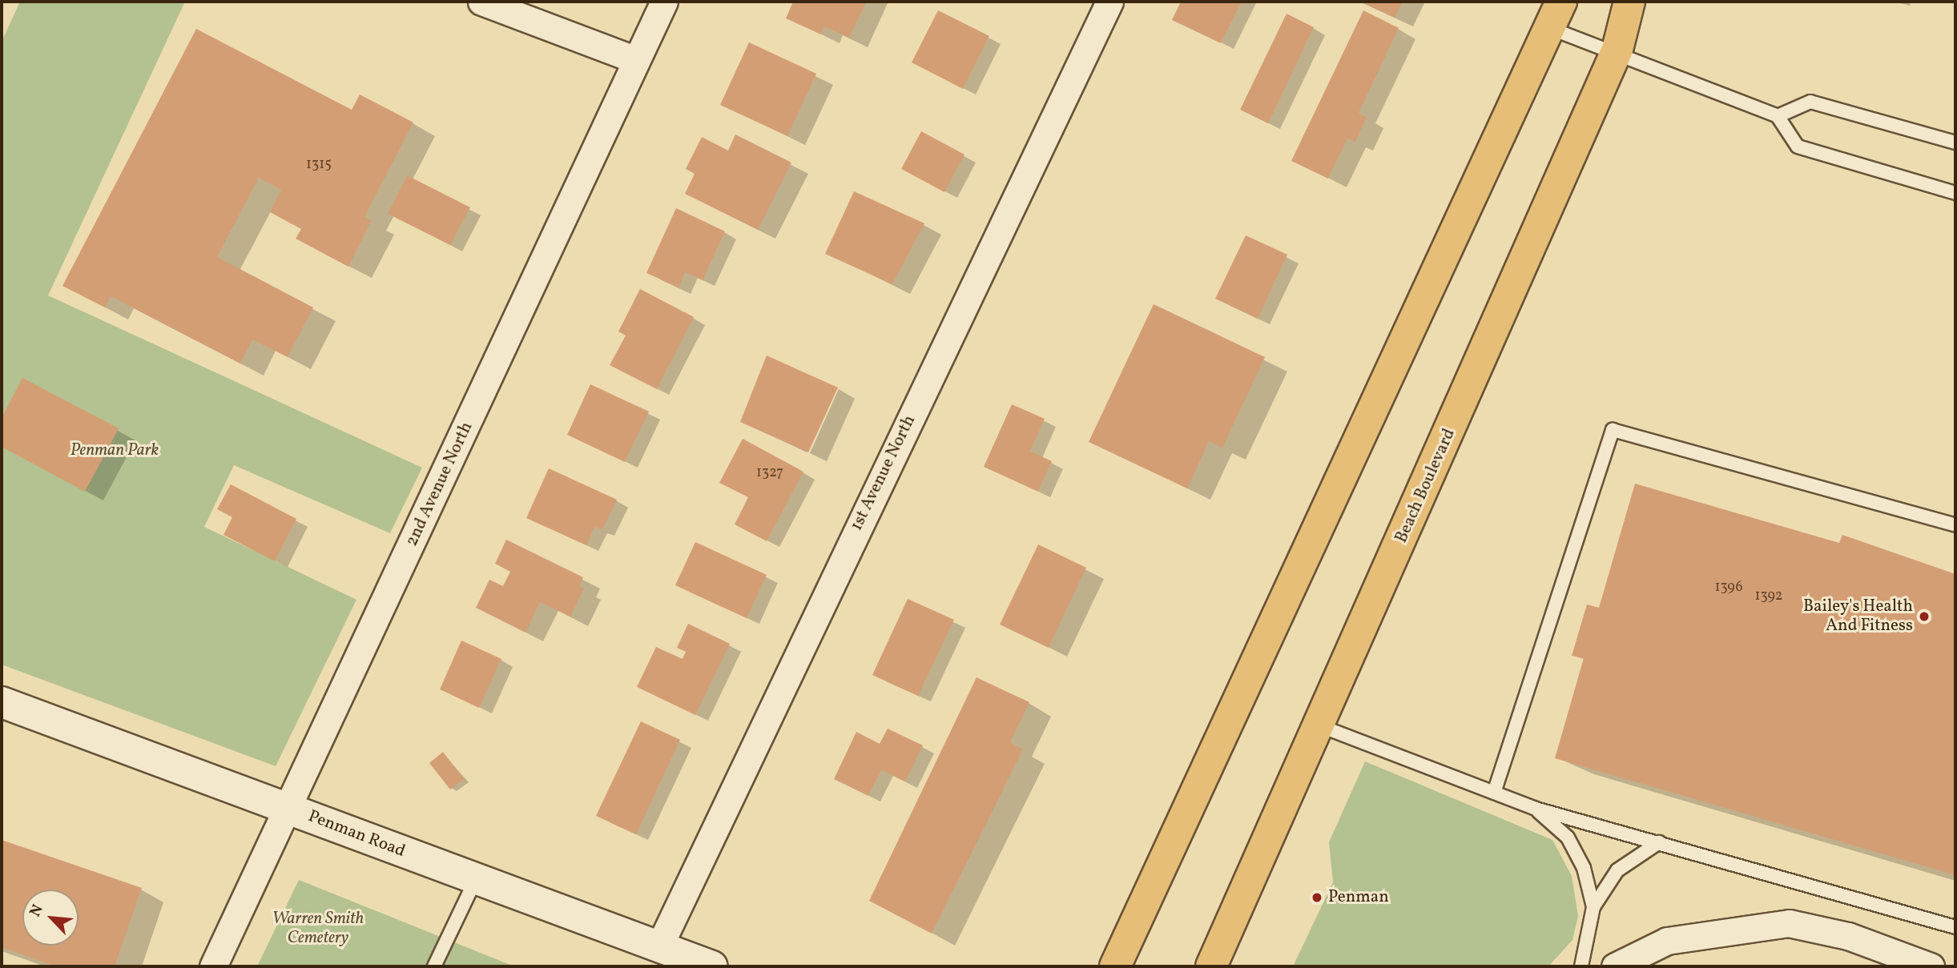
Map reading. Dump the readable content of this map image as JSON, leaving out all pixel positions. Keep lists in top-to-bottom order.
{
  "streets": {
    "highway": ["Beach Boulevard"],
    "street": ["1st Avenue North", "2nd Avenue North", "Penman Road"]
  },
  "crossings": [
    ["1st Avenue North", "Penman Road"],
    ["2nd Avenue North", "Penman Road"]
  ],
  "parks": ["Penman Park", "Warren Smith Cemetery"],
  "places": ["Bailey's Health And Fitness", "Penman"],
  "house_numbers": [
    "1315",
    "1327",
    "1396",
    "1392"
  ],
  "north": "top left"
}
